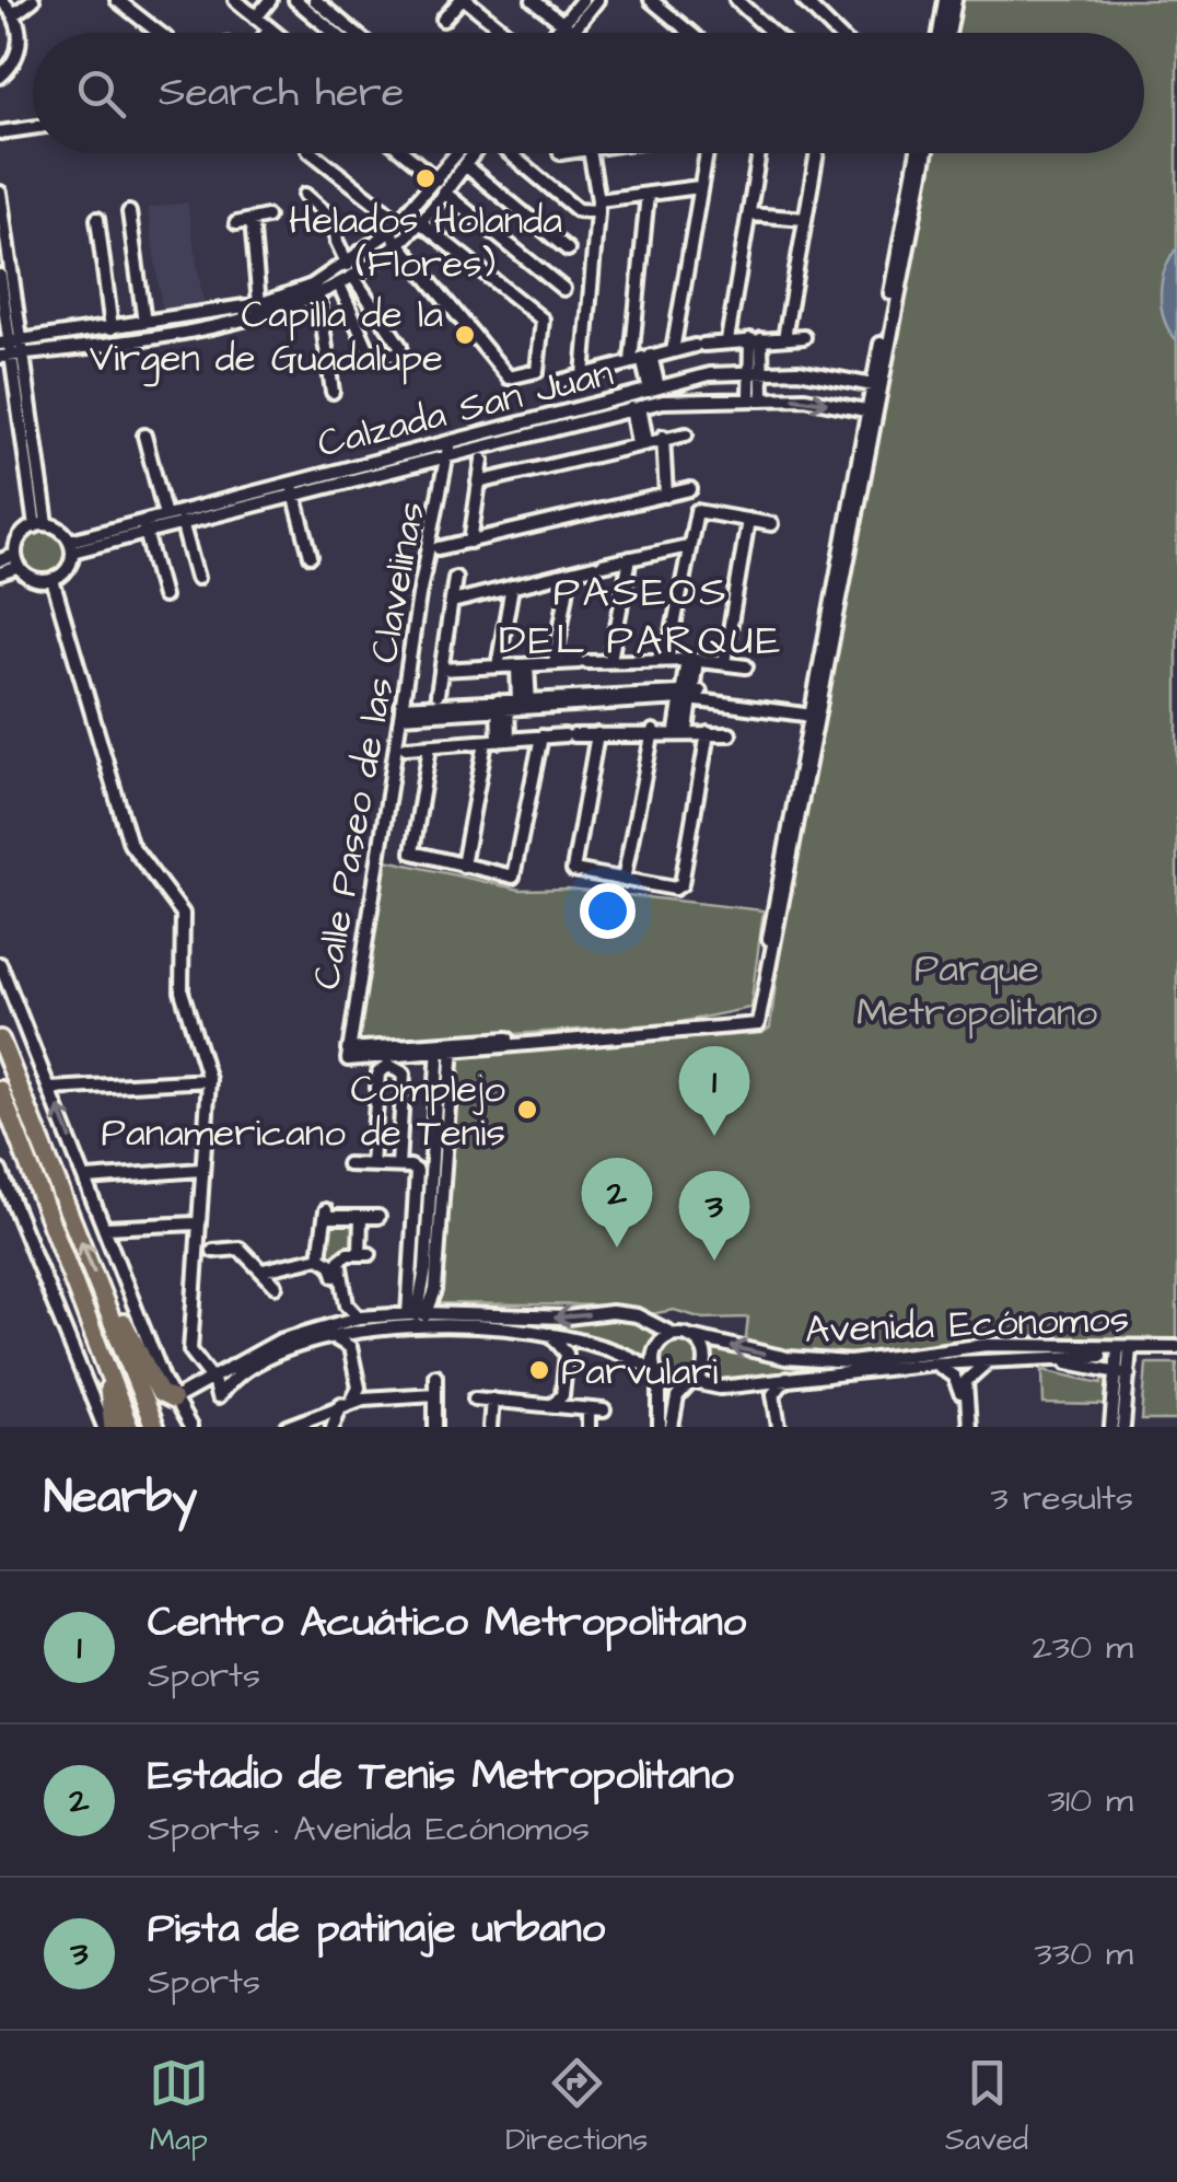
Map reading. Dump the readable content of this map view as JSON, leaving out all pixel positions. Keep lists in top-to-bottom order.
{
  "streets": {
    "street": ["Calzada San Juan", "Calle Paseo de las Clavelinas", "Avenida Ecónomos"]
  },
  "crossings": [
    ["Calzada San Juan", "Calle Paseo de las Clavelinas"]
  ],
  "districts": ["PASEOS DEL PARQUE"],
  "parks": ["Parque Metropolitano"],
  "places": [
    "Helados Holanda (Flores)",
    "Capilla de la Virgen de Guadalupe",
    "Complejo Panamericano de Tenis",
    "Parvulari"
  ],
  "page": {
    "search": "Search here",
    "pins": ["1", "2", "3"],
    "heading": ["Nearby", "3 results"],
    "list": [
      {
        "mark": "1",
        "name": "Centro Acuático Metropolitano",
        "note": "Sports",
        "value": "230 m"
      },
      {
        "mark": "2",
        "name": "Estadio de Tenis Metropolitano",
        "note": "Sports · Avenida Ecónomos",
        "value": "310 m"
      },
      {
        "mark": "3",
        "name": "Pista de patinaje urbano",
        "note": "Sports",
        "value": "330 m"
      }
    ],
    "nav": ["Map", "Directions", "Saved"]
  }
}
